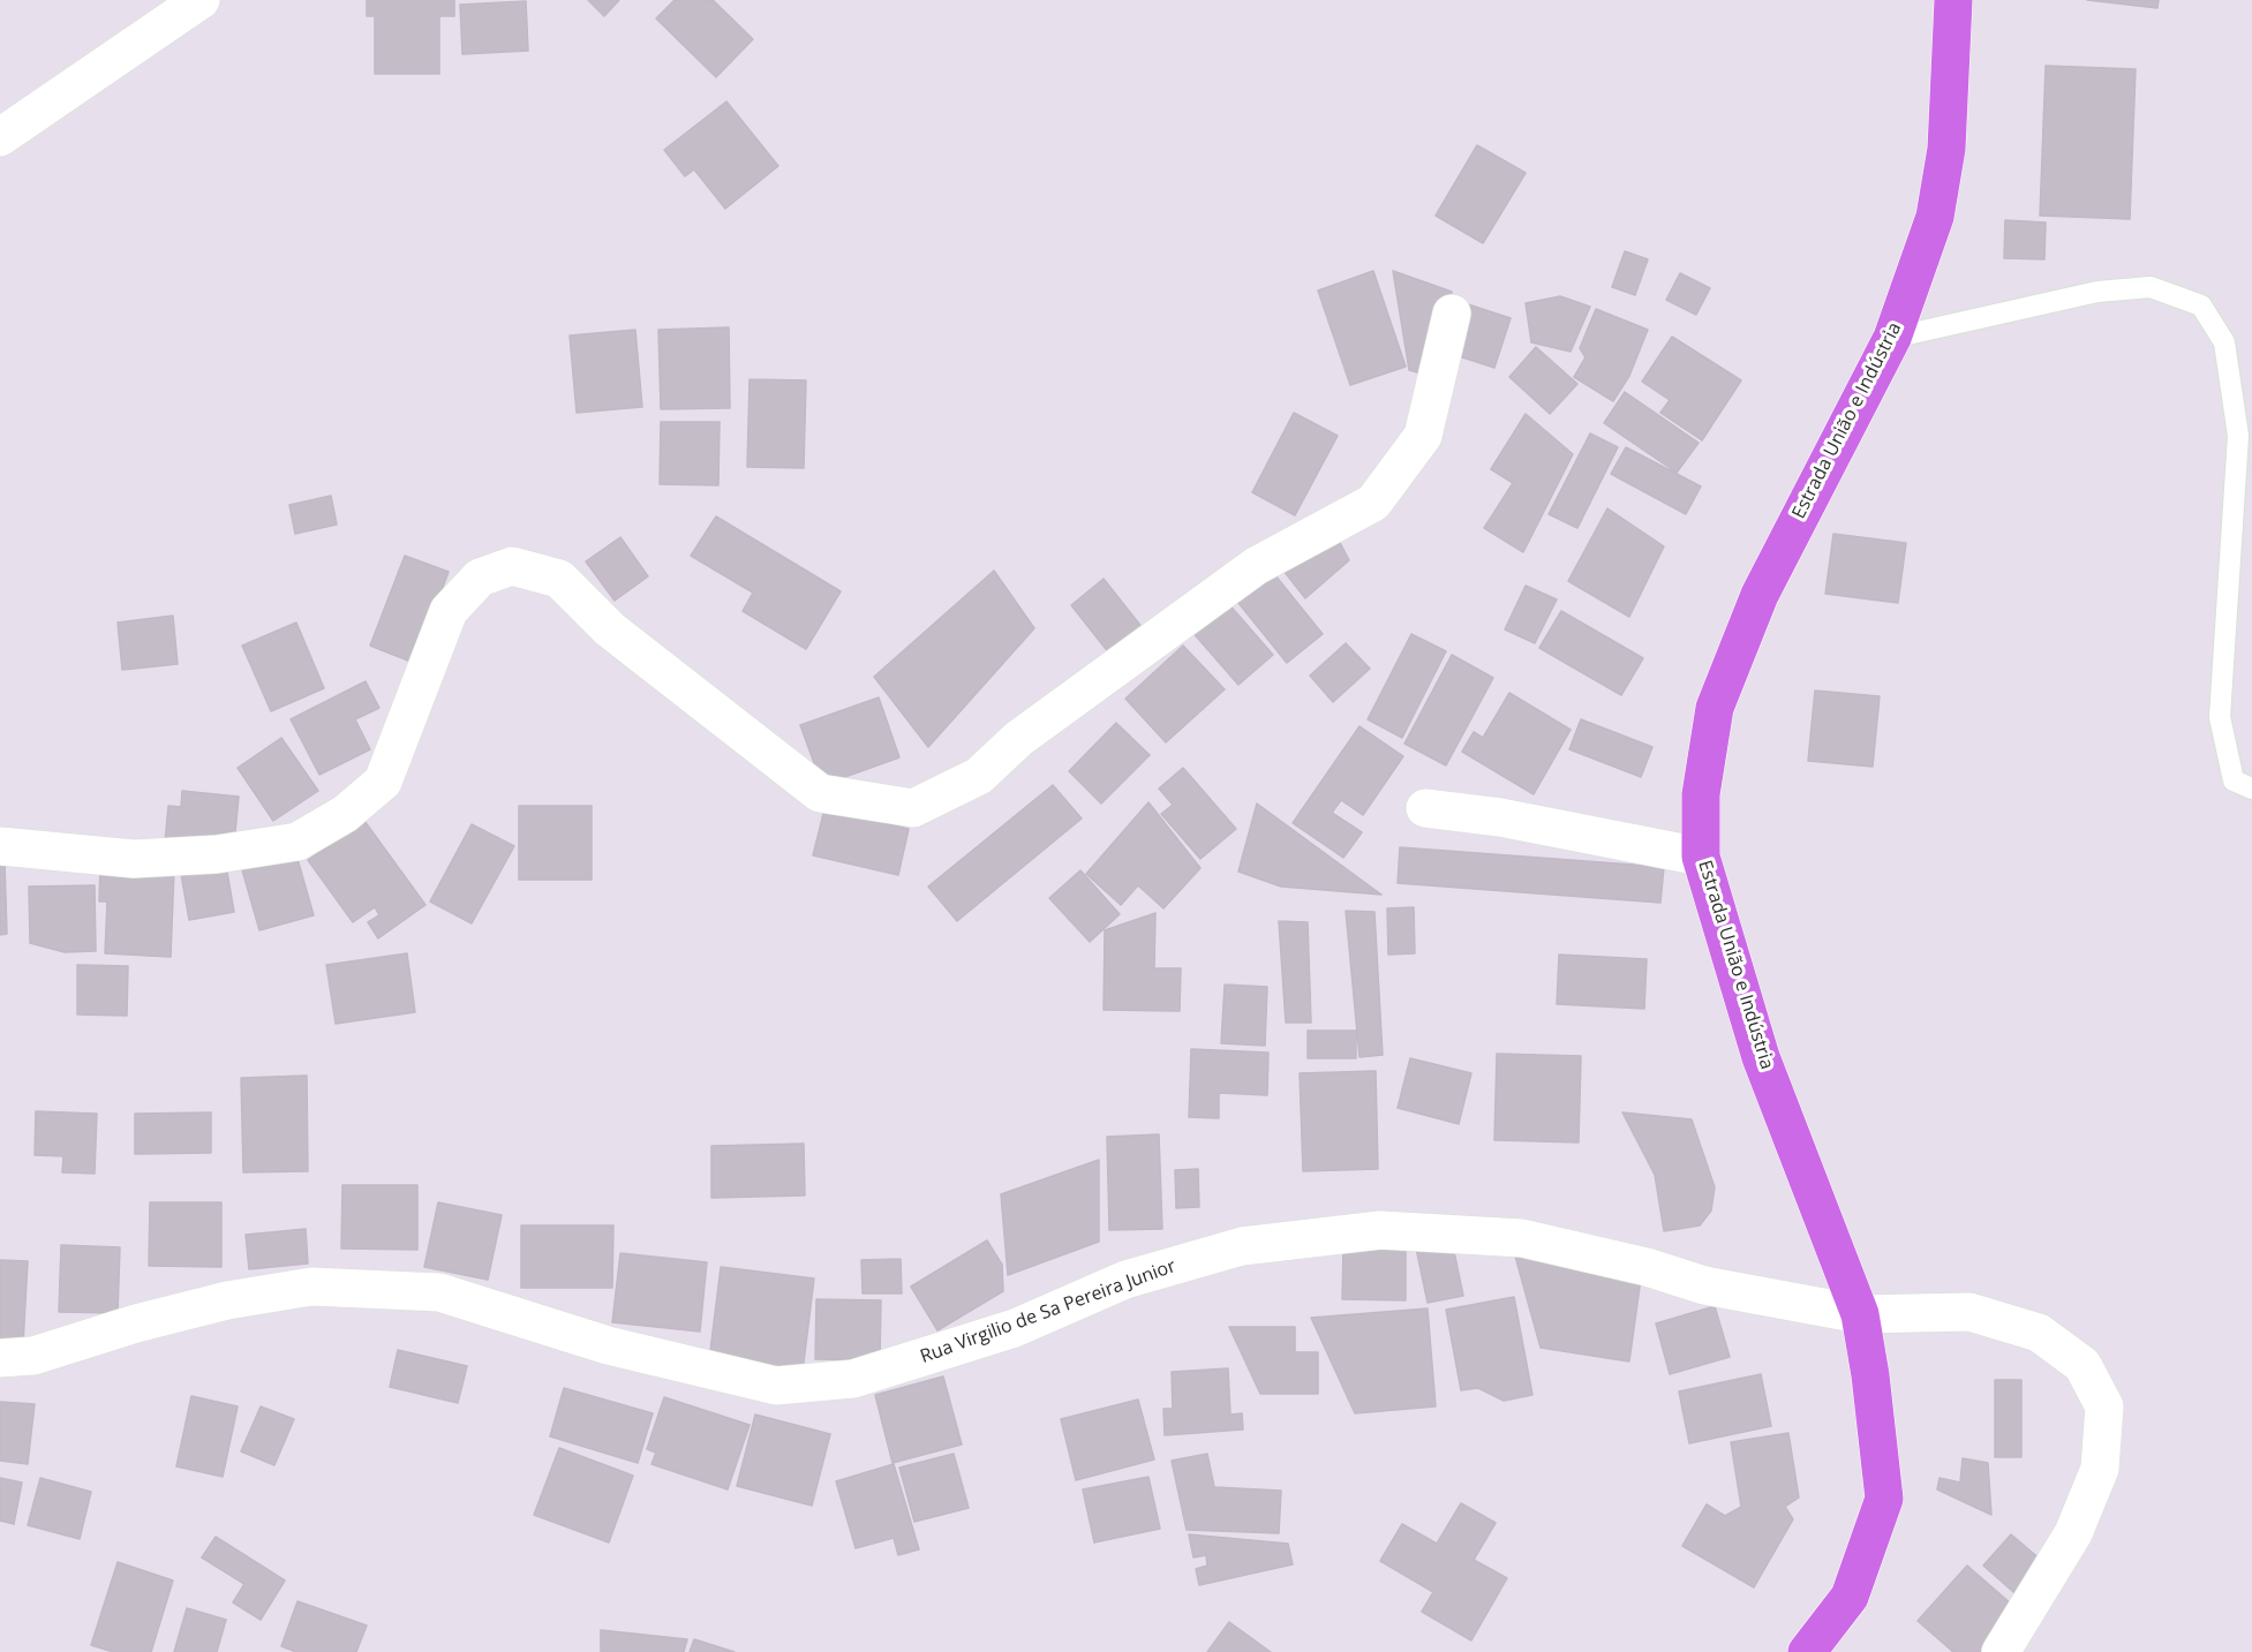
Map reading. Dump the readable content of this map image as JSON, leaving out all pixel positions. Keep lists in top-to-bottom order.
{
  "streets": {
    "main road": ["Estrada União e Indústria"],
    "street": ["Rua Virgilio de Sa Pereira Junior"]
  },
  "crossings": [
    ["Estrada União e Indústria", "Rua Virgilio de Sa Pereira Junior"]
  ]
}
